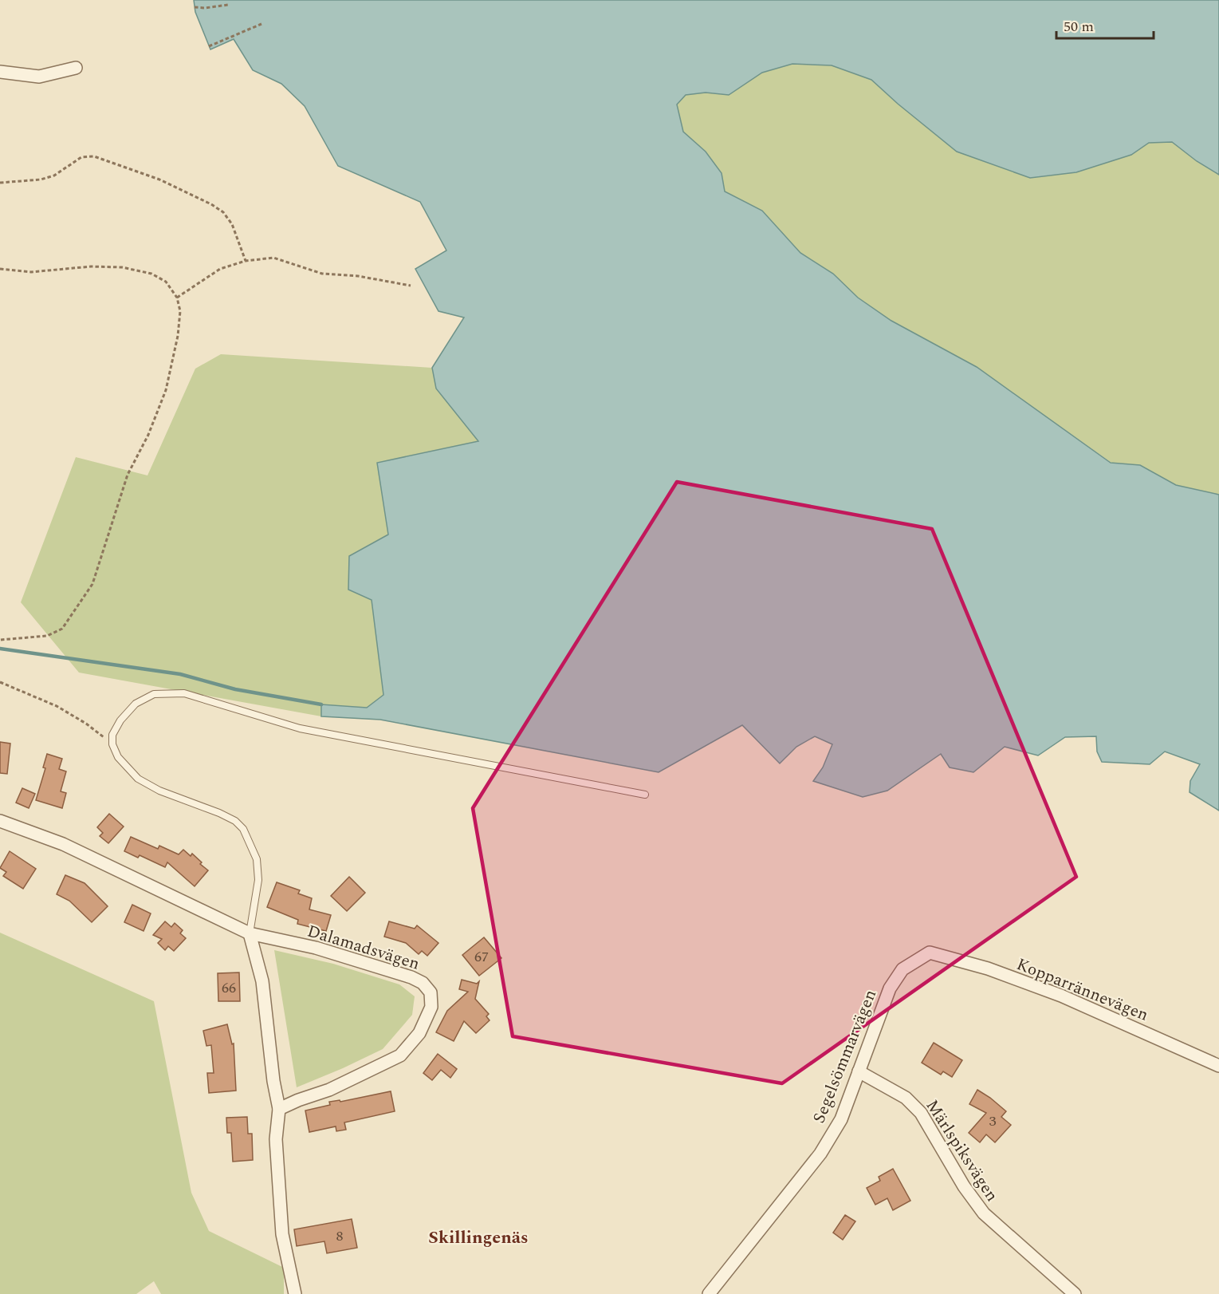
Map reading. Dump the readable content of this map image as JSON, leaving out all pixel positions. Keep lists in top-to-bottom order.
{
  "streets": {
    "street": [
      "Dalamadsvägen",
      "Kopparrännevägen",
      "Segelsömmarvägen",
      "Märlspiksvägen"
    ]
  },
  "crossings": [
    ["Kopparrännevägen", "Segelsömmarvägen"],
    ["Segelsömmarvägen", "Märlspiksvägen"]
  ],
  "districts": ["Skillingenäs"],
  "house_numbers": [
    "67",
    "66",
    "3",
    "8"
  ],
  "scale_bar": "50 m"
}
